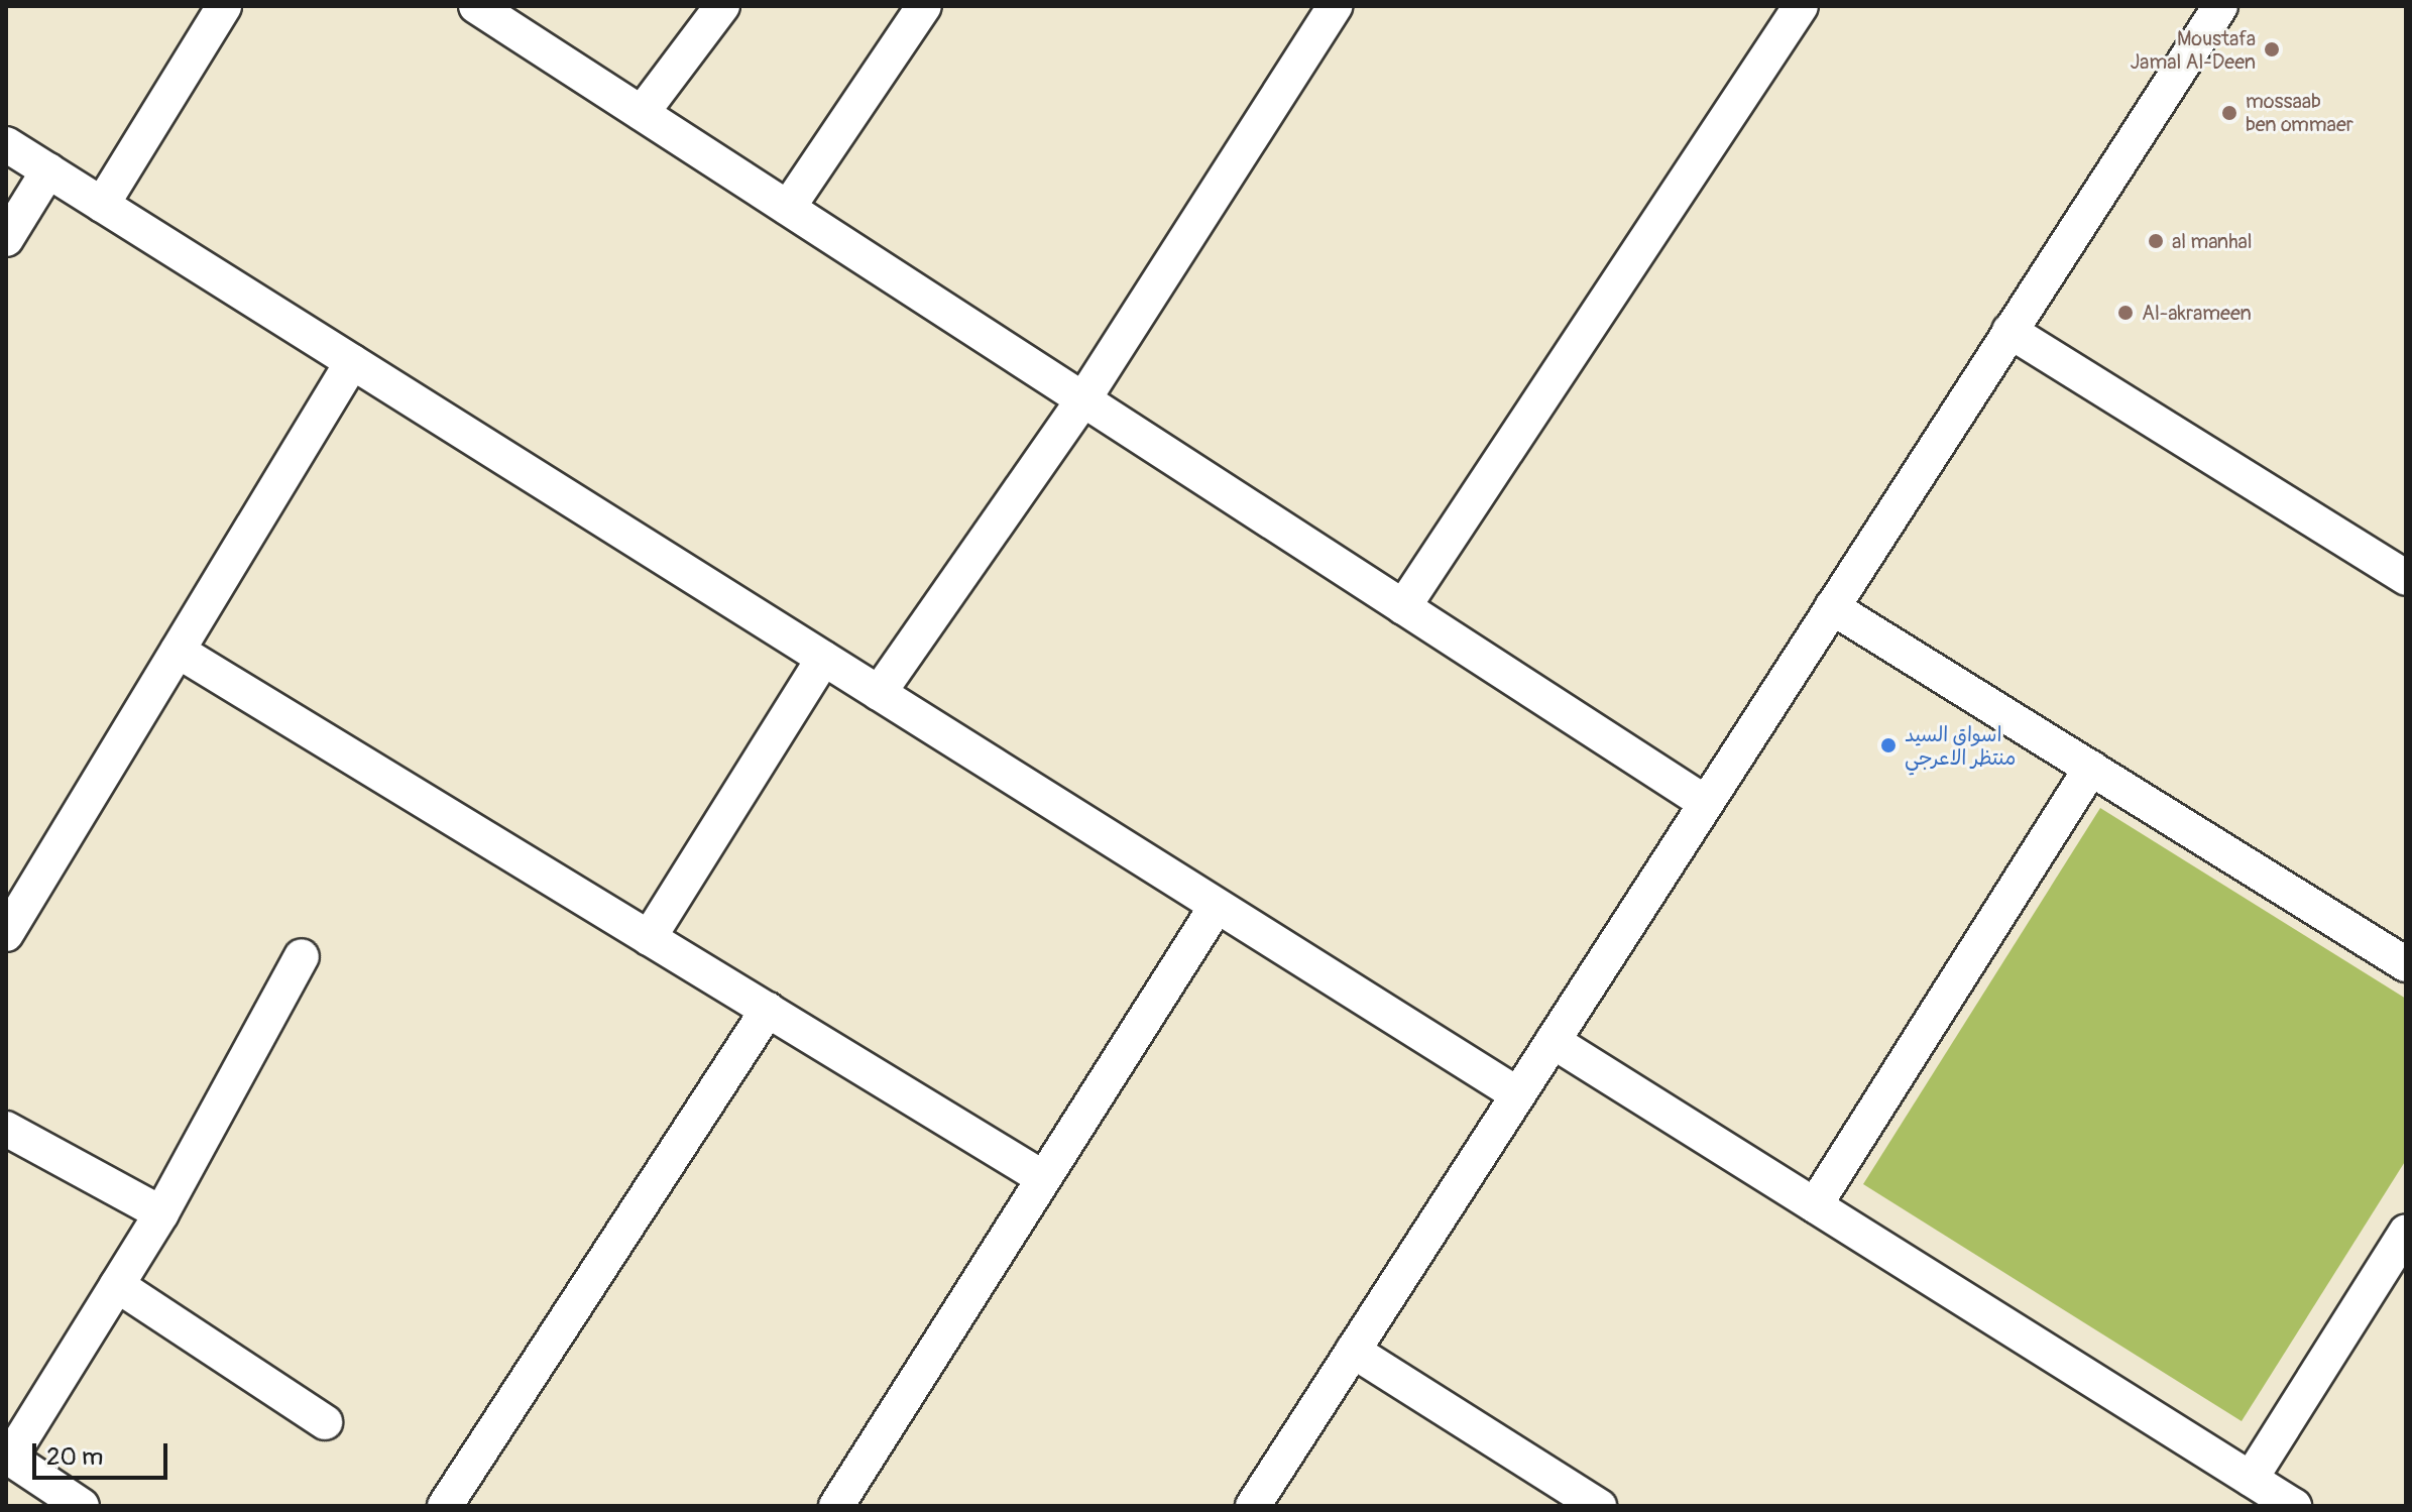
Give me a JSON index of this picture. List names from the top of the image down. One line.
{"places":["Moustafa Jamal Al-Deen","mossaab ben ommaer","al manhal","Al-akrameen","اسواق السيد منتظر الاعرجي"],"scale_bar":"20 m"}
